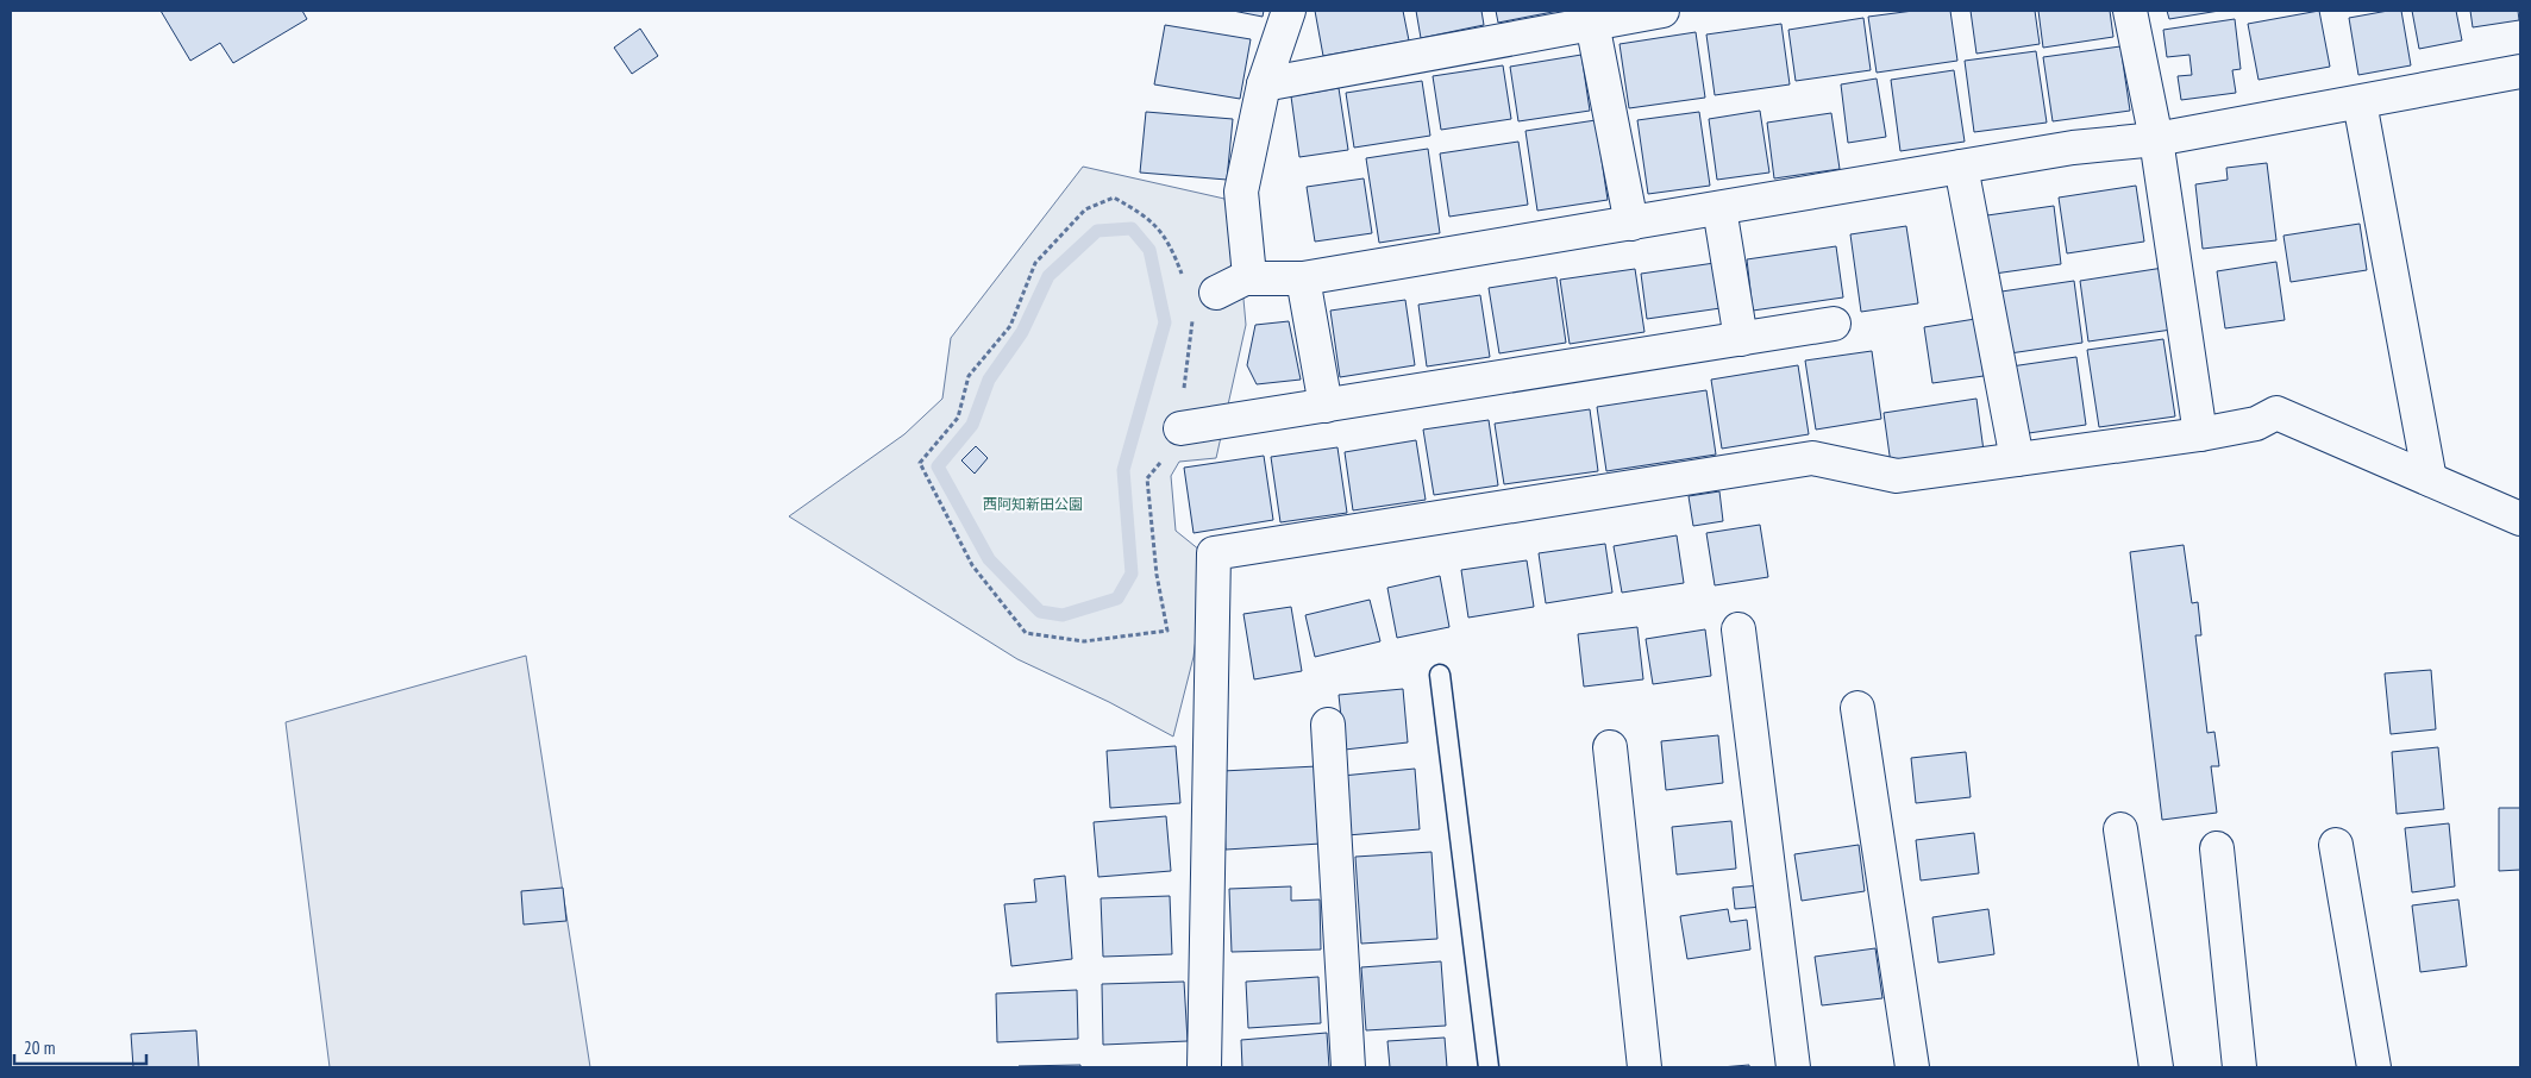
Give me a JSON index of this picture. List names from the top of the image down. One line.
{"parks":["西阿知新田公園"],"scale_bar":"20 m"}
